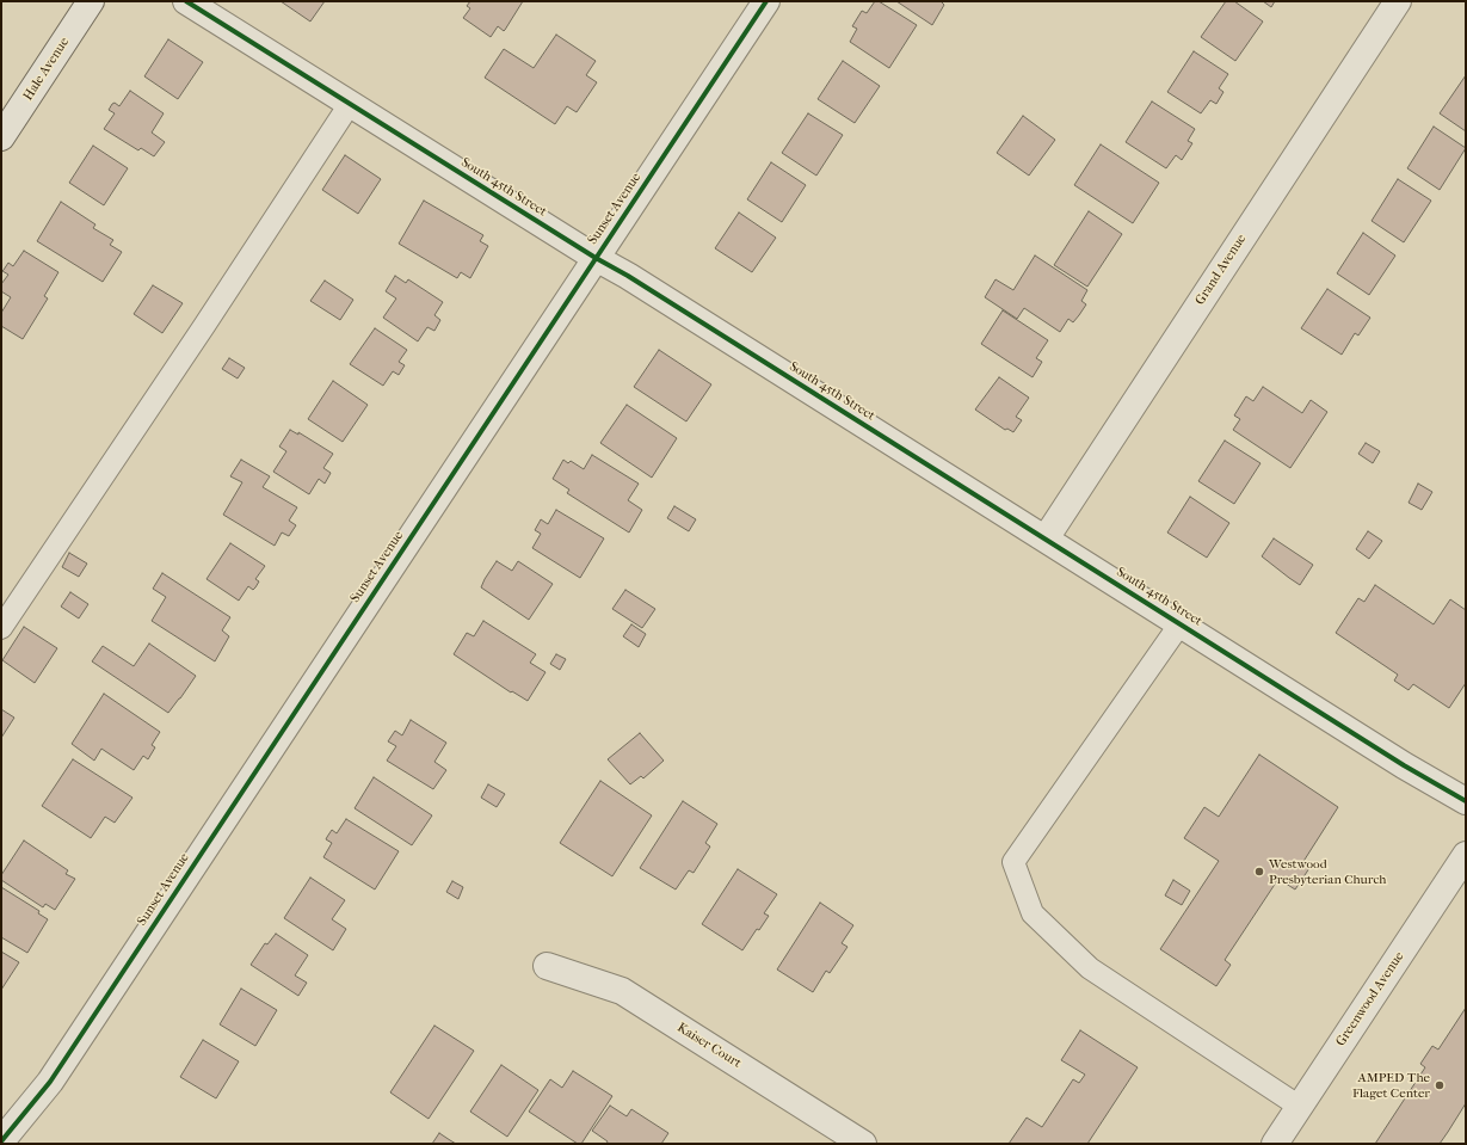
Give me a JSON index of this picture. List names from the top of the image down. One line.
{"streets":{"street":["Hale Avenue","South 45th Street","Sunset Avenue","Grand Avenue","Greenwood Avenue","Kaiser Court"]},"crossings":[["South 45th Street","Sunset Avenue"],["South 45th Street","Grand Avenue"]],"places":["Westwood Presbyterian Church","AMPED The Flaget Center"]}
